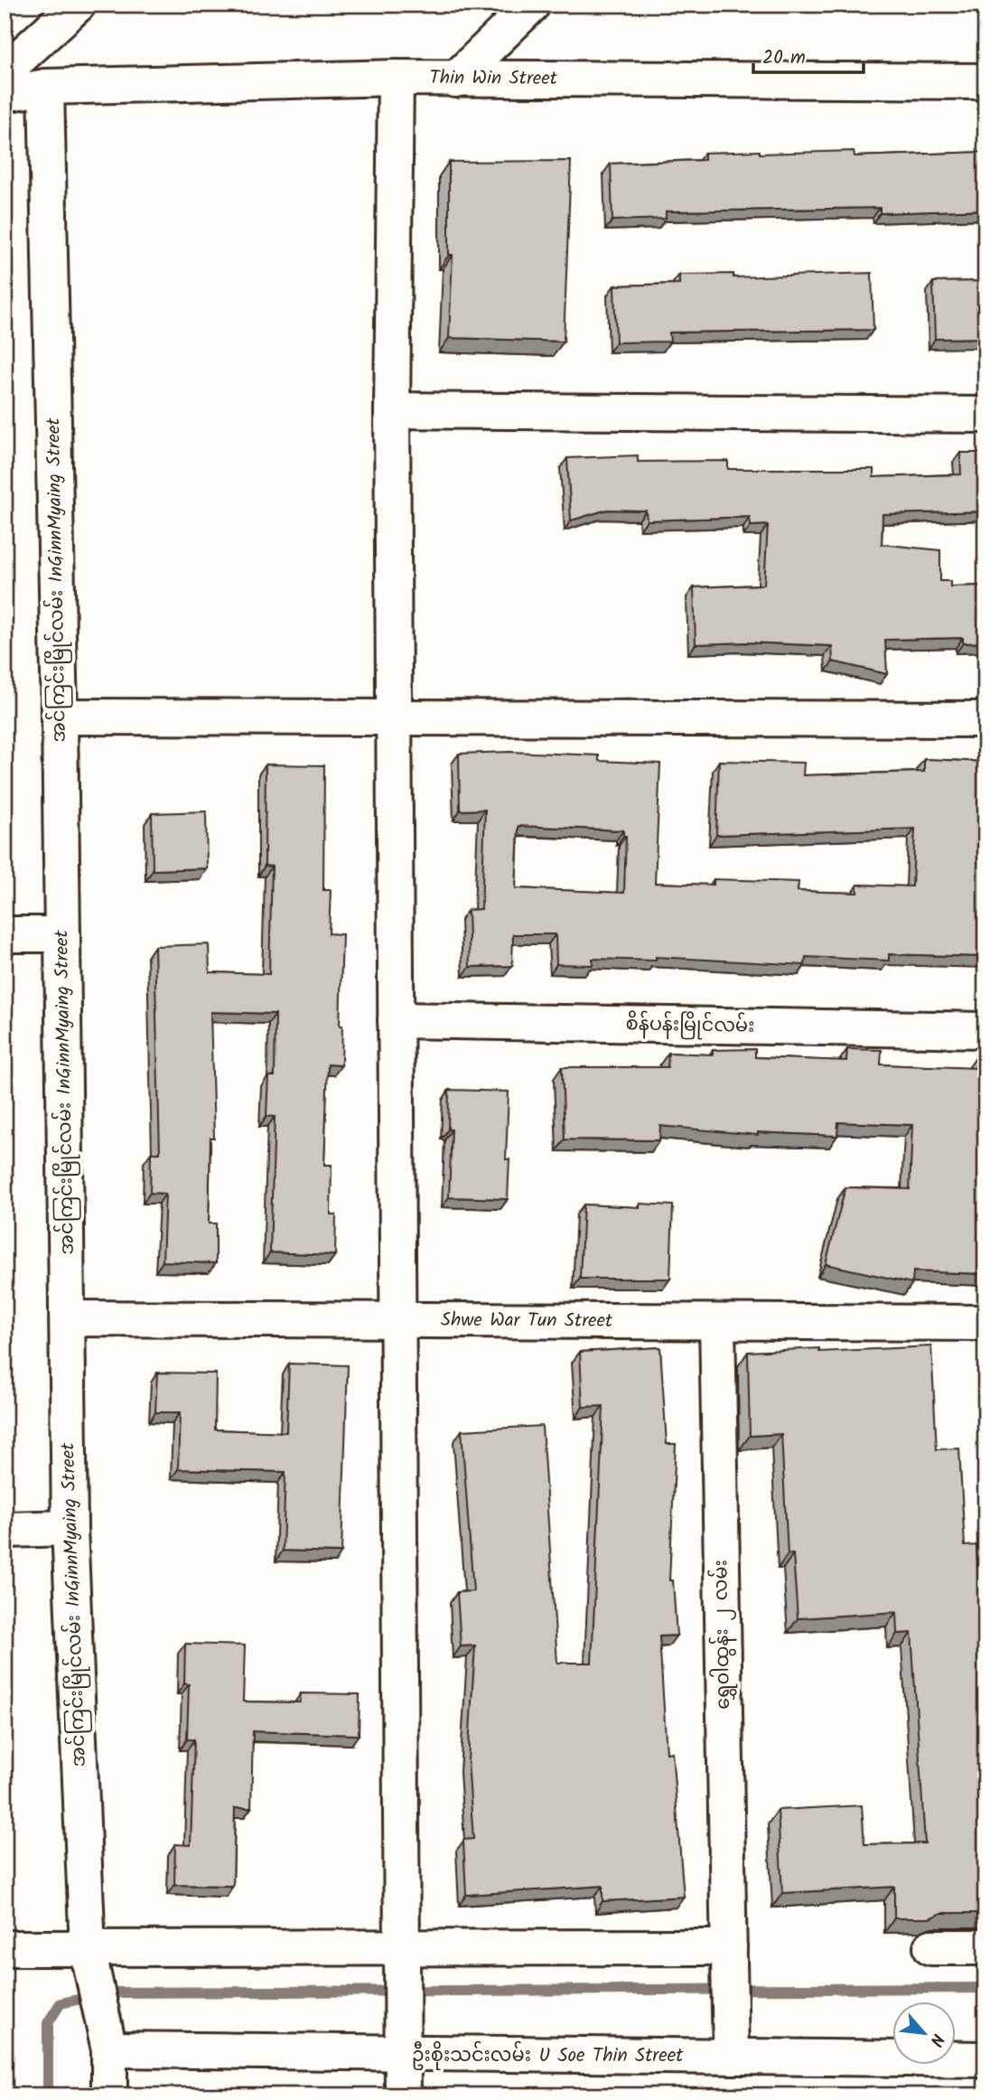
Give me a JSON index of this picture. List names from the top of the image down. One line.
{"streets":{"street":["Thin Win Street","အင်ကြင်းမြိုင်လမ်း InGinnMyaing Street","စိန်ပန်းမြိုင်လမ်း","Shwe War Tun Street","ရွှေ၀ါထွန်း ၂ လမ်း","ဦးစိုးသင်းလမ်း U Soe Thin Street"]},"crossings":[["Thin Win Street","အင်ကြင်းမြိုင်လမ်း InGinnMyaing Street"],["အင်ကြင်းမြိုင်လမ်း InGinnMyaing Street","Shwe War Tun Street"],["အင်ကြင်းမြိုင်လမ်း InGinnMyaing Street","ဦးစိုးသင်းလမ်း U Soe Thin Street"],["Shwe War Tun Street","ရွှေ၀ါထွန်း ၂ လမ်း"],["ရွှေ၀ါထွန်း ၂ လမ်း","ဦးစိုးသင်းလမ်း U Soe Thin Street"]],"scale_bar":"20 m","north":"bottom right"}
